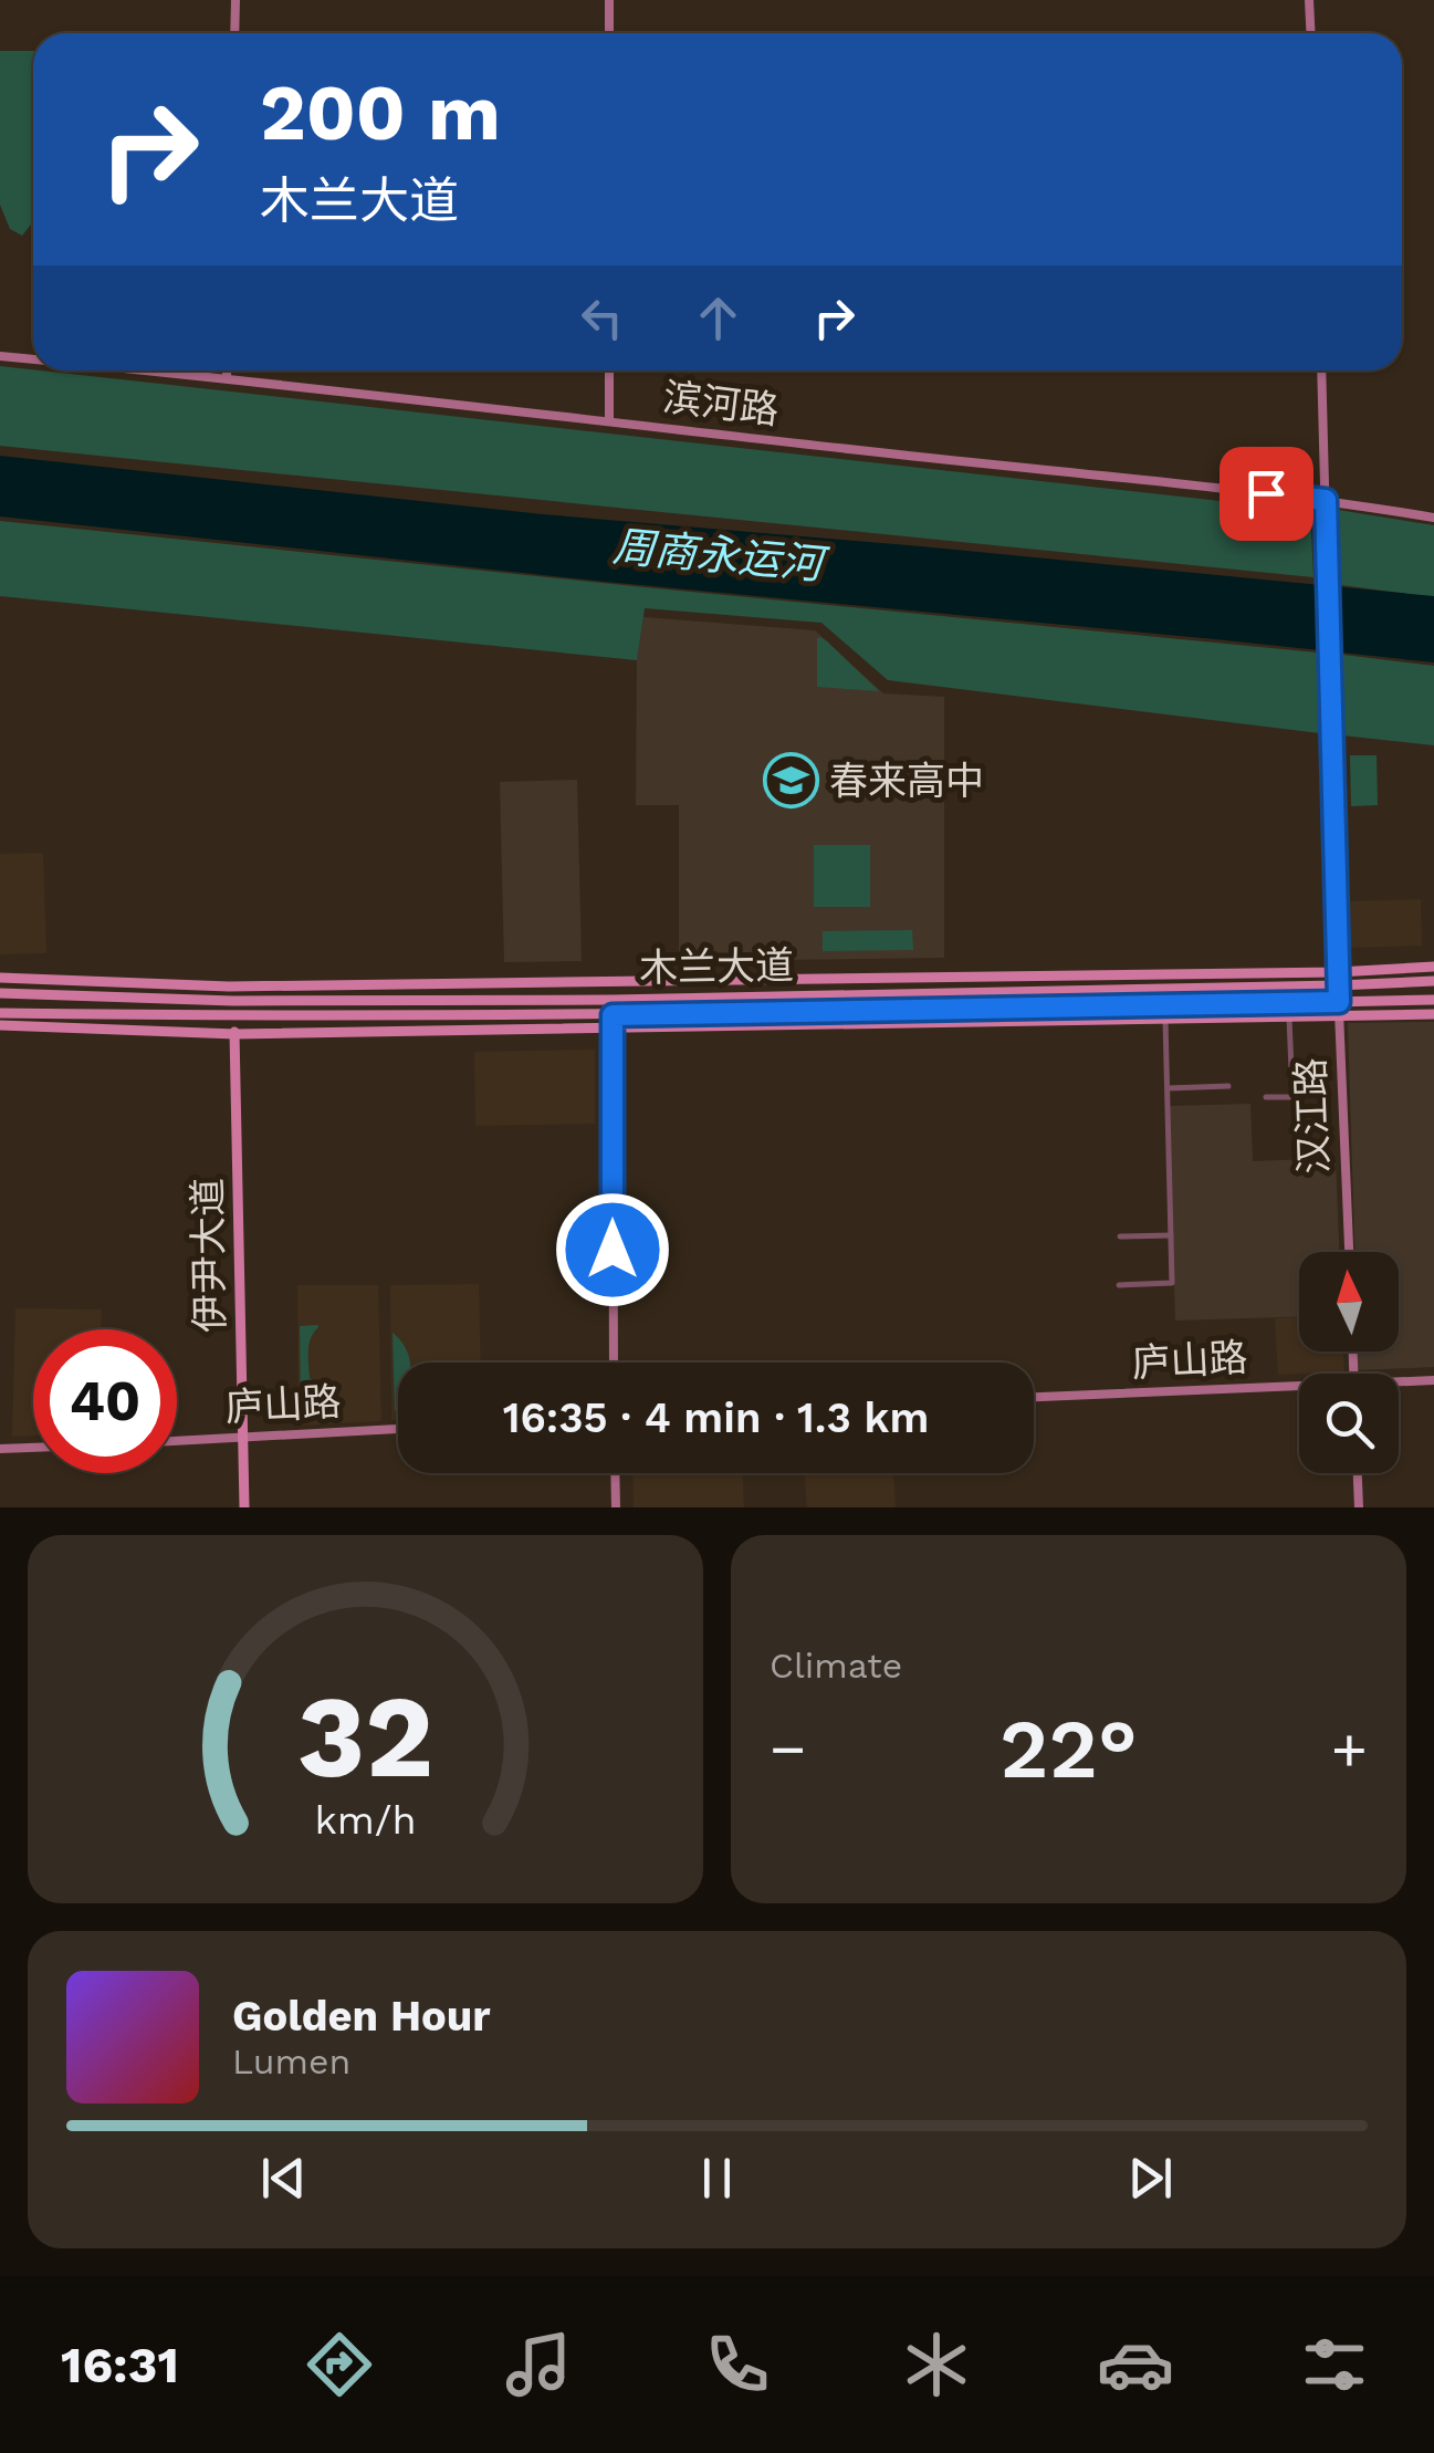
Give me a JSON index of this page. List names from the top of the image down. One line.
{"streets":{"main road":["木兰大道","伊尹大道"],"street":["滨河路","汉江路","庐山路"]},"crossings":[["滨河路","汉江路"],["木兰大道","汉江路"],["木兰大道","伊尹大道"],["伊尹大道","庐山路"]],"water":["周商永运河"],"places":{"school or university":["春来高中"]},"north":"top","page":{"turn":["200 m","木兰大道"],"limit":"40","trip":"16:35 · 4 min · 1.3 km","tile":"Climate","heat":["−","22°","+"],"song":["Golden Hour","Lumen"],"tabs":"16:31","gauge":["32","km/h"]}}
